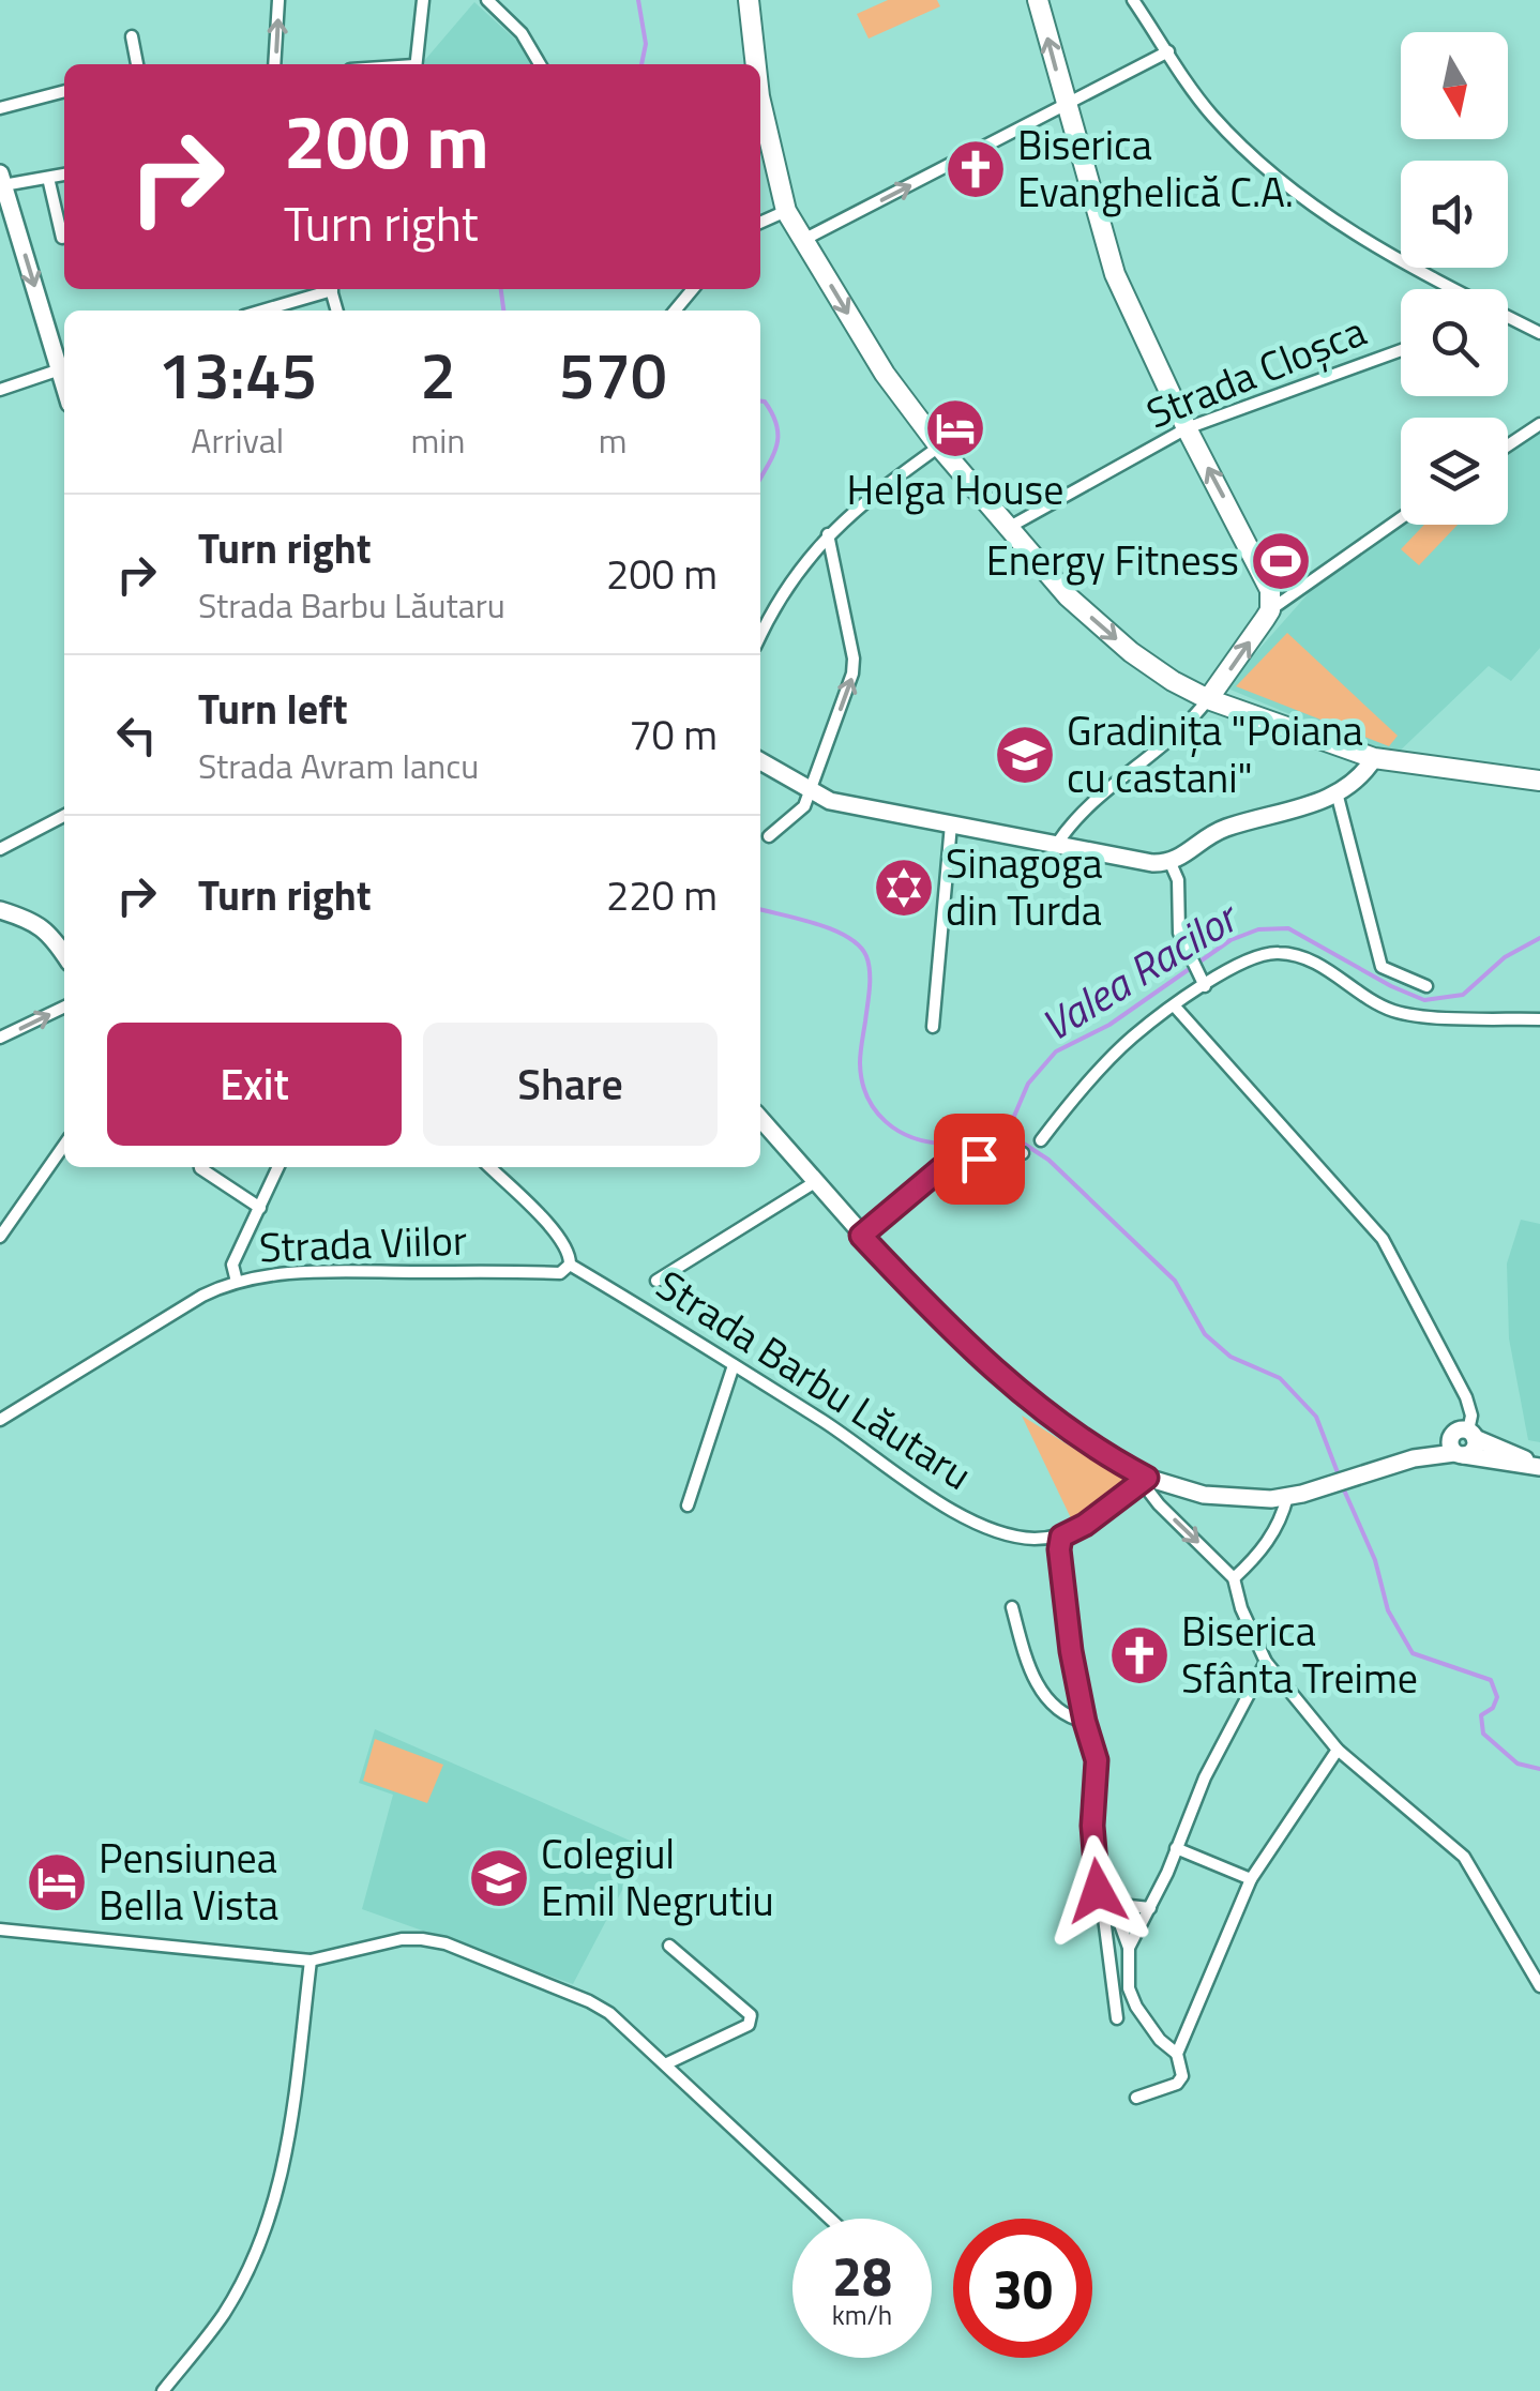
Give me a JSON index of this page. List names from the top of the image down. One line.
{"streets":{"street":["Strada Cloșca","Strada Viilor","Strada Barbu Lăutaru"]},"crossings":[["Strada Viilor","Strada Barbu Lăutaru"]],"water":["Valea Racilor"],"places":{"church":["Biserica Evanghelică C.A.","Biserica Sfânta Treime"],"hotel":["Helga House","Pensiunea Bella Vista"],"sports":["Energy Fitness"],"school or university":["Gradinița \"Poiana cu castani\"","Colegiul Emil Negrutiu"],"synagogue":["Sinagoga din Turda"]},"north":"bottom","page":{"turn":["200 m","Turn right"],"eta":["13:45","Arrival","2","min","570","m"],"list":[{"name":"Turn right","note":"Strada Barbu Lăutaru","value":"200 m"},{"name":"Turn left","note":"Strada Avram Iancu","value":"70 m"},{"name":"Turn right","value":"220 m"}],"buttons":["Exit","Share"],"speed":"28 km/h","limit":"30"}}
